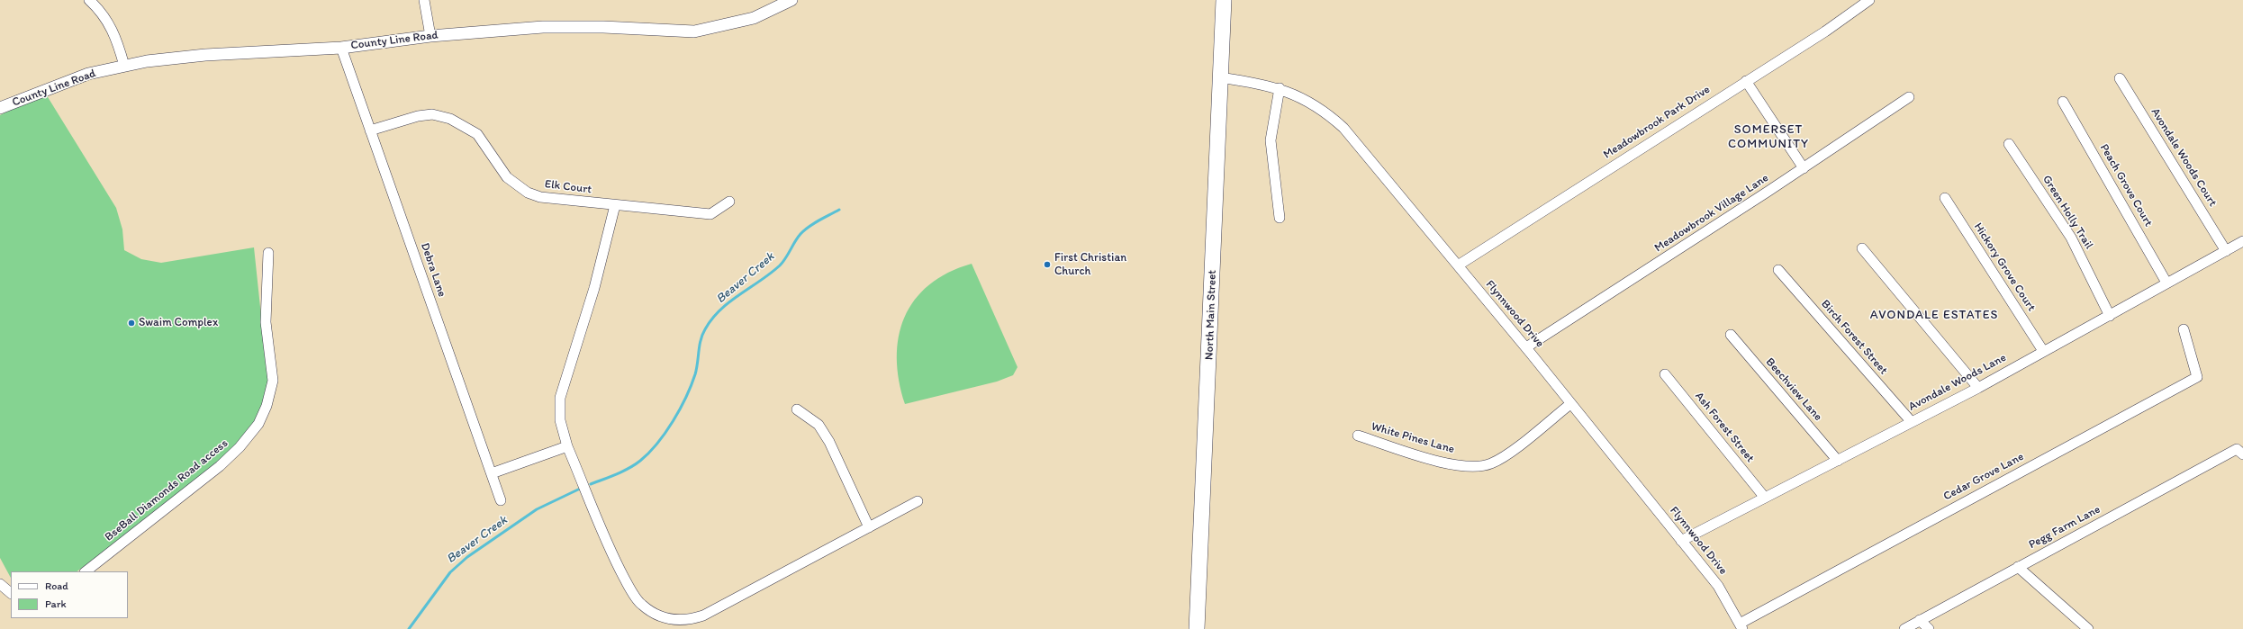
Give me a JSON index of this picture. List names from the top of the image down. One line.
{"streets":{"main road":["North Main Street"],"street":["County Line Road","Meadowbrook Park Drive","Avondale Woods Court","Peach Grove Court","Elk Court","Green Holly Trail","Meadowbrook Village Lane","Hickory Grove Court","Debra Lane","Flynnwood Drive","Birch Forest Street","Avondale Woods Lane","Beechview Lane","Ash Forest Street","White Pines Lane","Cedar Grove Lane","BseBall Diamonds Road access","Pegg Farm Lane"]},"crossings":[["County Line Road","Debra Lane"],["Meadowbrook Park Drive","Flynnwood Drive"],["Avondale Woods Court","Avondale Woods Lane"],["Peach Grove Court","Avondale Woods Lane"],["Elk Court","Debra Lane"],["Green Holly Trail","Avondale Woods Lane"],["Meadowbrook Village Lane","Flynnwood Drive"],["Hickory Grove Court","Avondale Woods Lane"],["Flynnwood Drive","North Main Street"],["Flynnwood Drive","Avondale Woods Lane"],["Flynnwood Drive","White Pines Lane"],["Flynnwood Drive","Cedar Grove Lane"],["Birch Forest Street","Avondale Woods Lane"],["Avondale Woods Lane","Beechview Lane"],["Avondale Woods Lane","Ash Forest Street"]],"districts":["SOMERSET COMMUNITY","AVONDALE ESTATES"],"water":["Beaver Creek"],"places":["First Christian Church","Swaim Complex"],"legend":["Road","Park"]}
